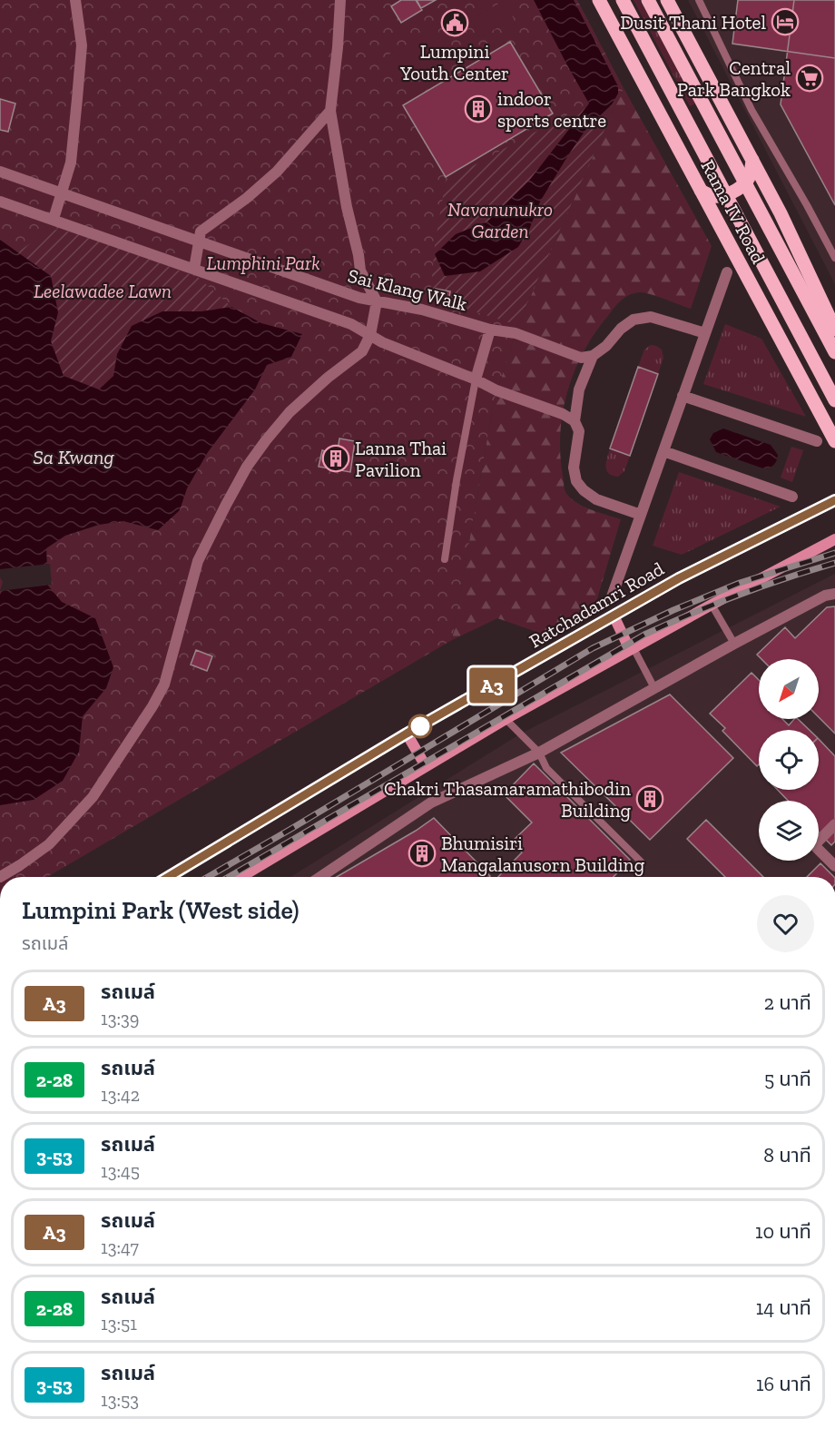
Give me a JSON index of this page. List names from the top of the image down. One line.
{"streets":{"main road":["Rama IV Road","Ratchadamri Road"],"street":["Sai Klang Walk"]},"water":["Sa Kwang"],"parks":["Navanunukro Garden","Lumphini Park","Leelawadee Lawn"],"places":{"hotel":["Dusit Thani Hotel"],"public building":["Lumpini Youth Center"],"supermarket":["Central Park Bangkok"],"building":["indoor sports centre","Lanna Thai Pavilion","Chakri Thasamaramathibodin Building","Bhumisiri Mangalanusorn Building"]},"lines":["bus line A3"],"north":"bottom left","page":{"on_map":"A3","heading":["Lumpini Park (West side)","รถเมล์"],"list":[{"mark":"A3","name":"รถเมล์","note":"13:39","value":"2 นาที"},{"mark":"2-28","name":"รถเมล์","note":"13:42","value":"5 นาที"},{"mark":"3-53","name":"รถเมล์","note":"13:45","value":"8 นาที"},{"mark":"A3","name":"รถเมล์","note":"13:47","value":"10 นาที"},{"mark":"2-28","name":"รถเมล์","note":"13:51","value":"14 นาที"},{"mark":"3-53","name":"รถเมล์","note":"13:53","value":"16 นาที"}]}}
